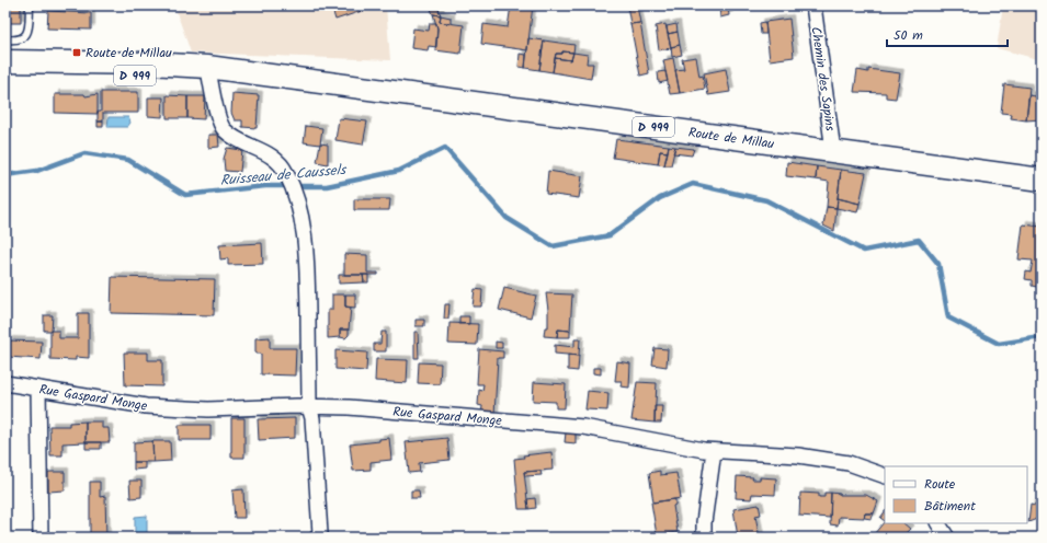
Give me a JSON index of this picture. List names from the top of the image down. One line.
{"streets":{"main road":["D 999","Route de Millau"],"street":["Chemin des Sapins","Rue Gaspard Monge"]},"crossings":[["Chemin des Sapins","Route de Millau"]],"water":["Ruisseau de Caussels"],"places":{"transit":["Route de Millau"]},"legend":["Route","Bâtiment"],"scale_bar":"50 m"}
